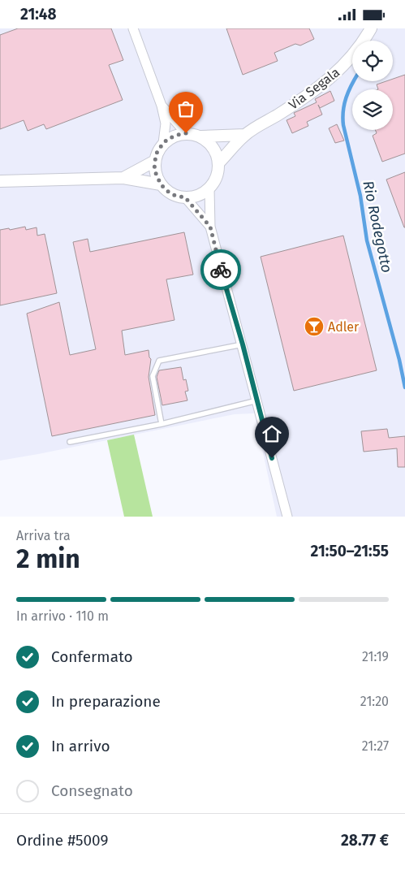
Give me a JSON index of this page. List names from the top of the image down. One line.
{"streets":{"street":["Via Segala"]},"water":["Rio Rodegotto"],"places":{"bar":["Adler"]},"page":{"status":"21:48","heading":["2 min","Arriva tra","21:50–21:55"],"panel":["Ordine #5009","28.77 €"],"bar":"In arrivo · 110 m","list":[["Confermato","21:19"],["In preparazione","21:20"],["In arrivo","21:27"],"Consegnato"]}}
